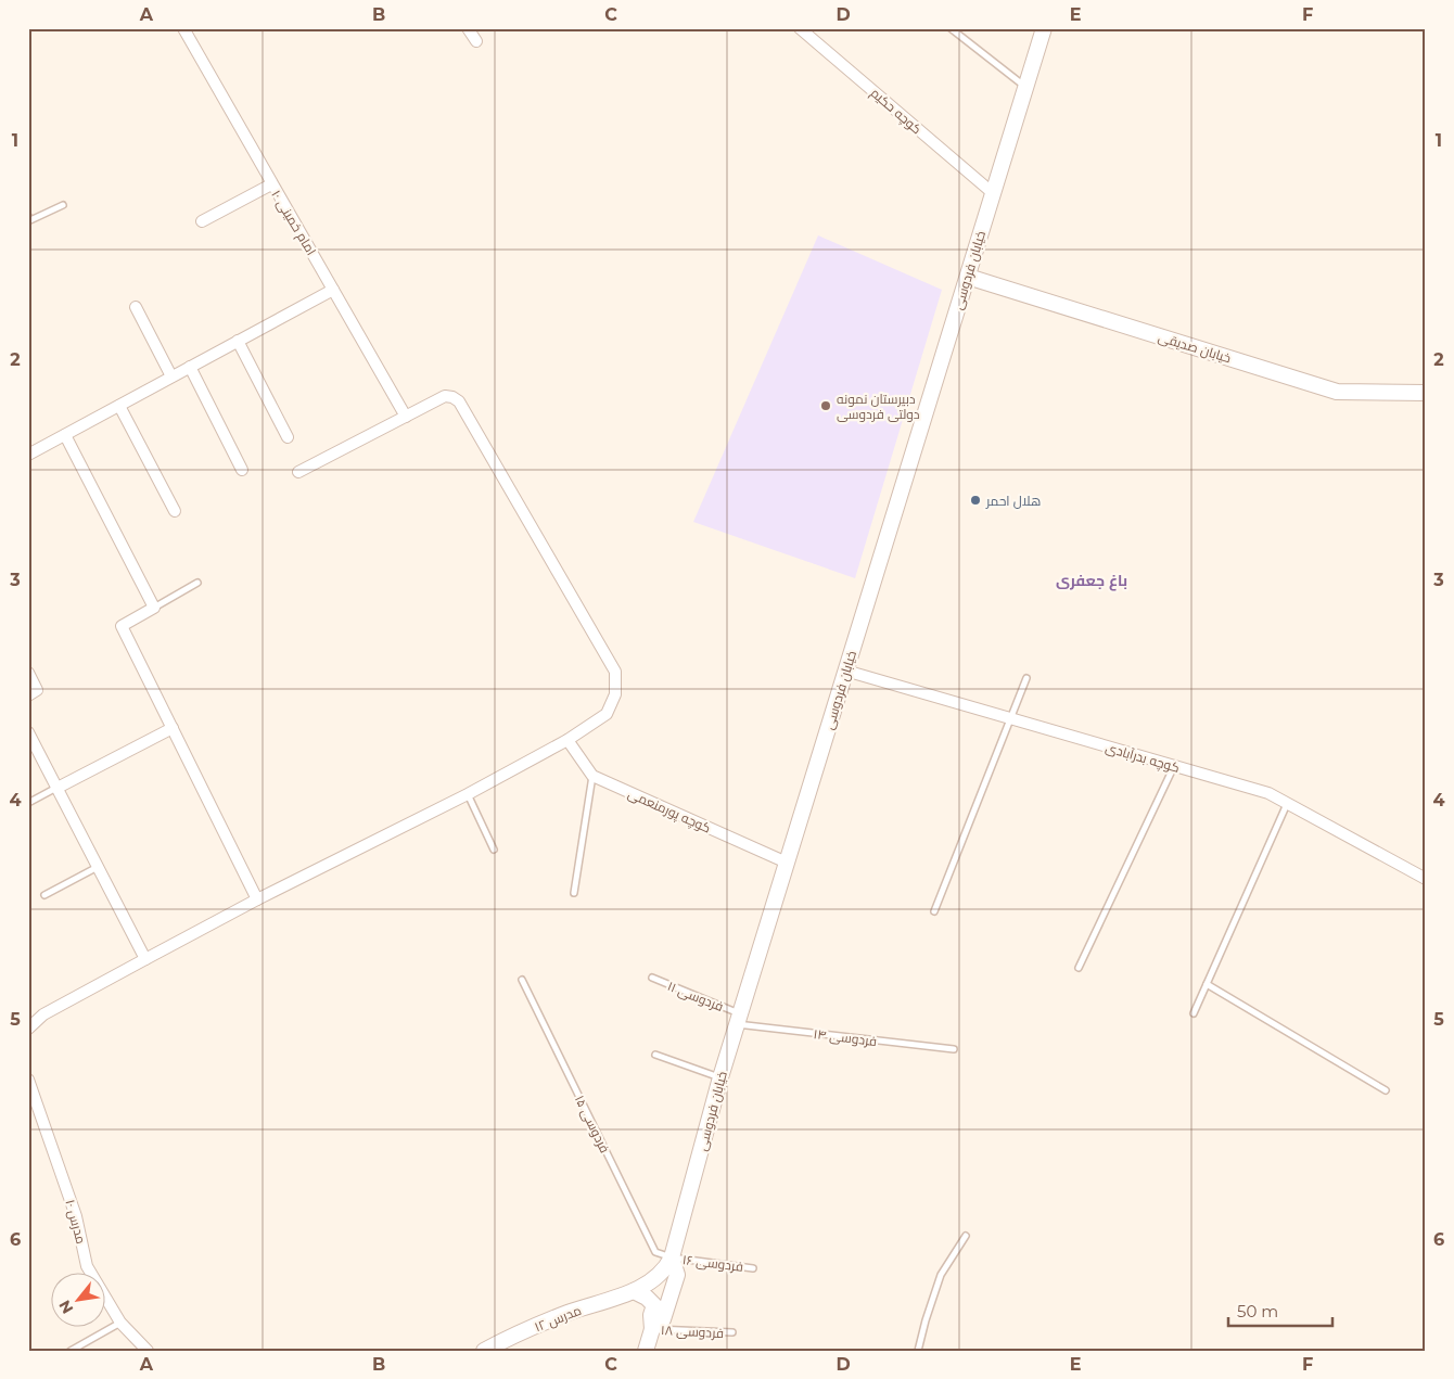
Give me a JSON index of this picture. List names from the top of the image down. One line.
{"streets":{"street":["کوچه حکیم","امام خمینی ۱۰","خیابان فردوسی","خیابان صدیقی","کوچه بدرآبادی","کوچه پورمنعمی","مدرس ۱۰","مدرس ۱۲"],"lane":["فردوسی ۱۱","فردوسی ۱۴","فردوسی ۱۵","فردوسی ۱۶","فردوسی ۱۸"]},"crossings":[["کوچه حکیم","خیابان فردوسی"],["خیابان فردوسی","خیابان صدیقی"],["خیابان فردوسی","کوچه بدرآبادی"],["خیابان فردوسی","کوچه پورمنعمی"],["خیابان فردوسی","فردوسی ۱۱"],["خیابان فردوسی","فردوسی ۱۴"],["خیابان فردوسی","فردوسی ۱۵"],["خیابان فردوسی","فردوسی ۱۶"],["خیابان فردوسی","مدرس ۱۲"],["خیابان فردوسی","فردوسی ۱۸"],["فردوسی ۱۱","فردوسی ۱۴"],["فردوسی ۱۵","فردوسی ۱۶"],["فردوسی ۱۵","مدرس ۱۲"],["فردوسی ۱۶","مدرس ۱۲"]],"districts":["باغ جعفری"],"places":["دبیرستان نمونه دولتی فردوسی","هلال احمر"],"scale_bar":"50 m","north":"bottom left","grid":{"columns":["A","B","C","D","E","F"],"rows":["1","2","3","4","5","6"]}}
